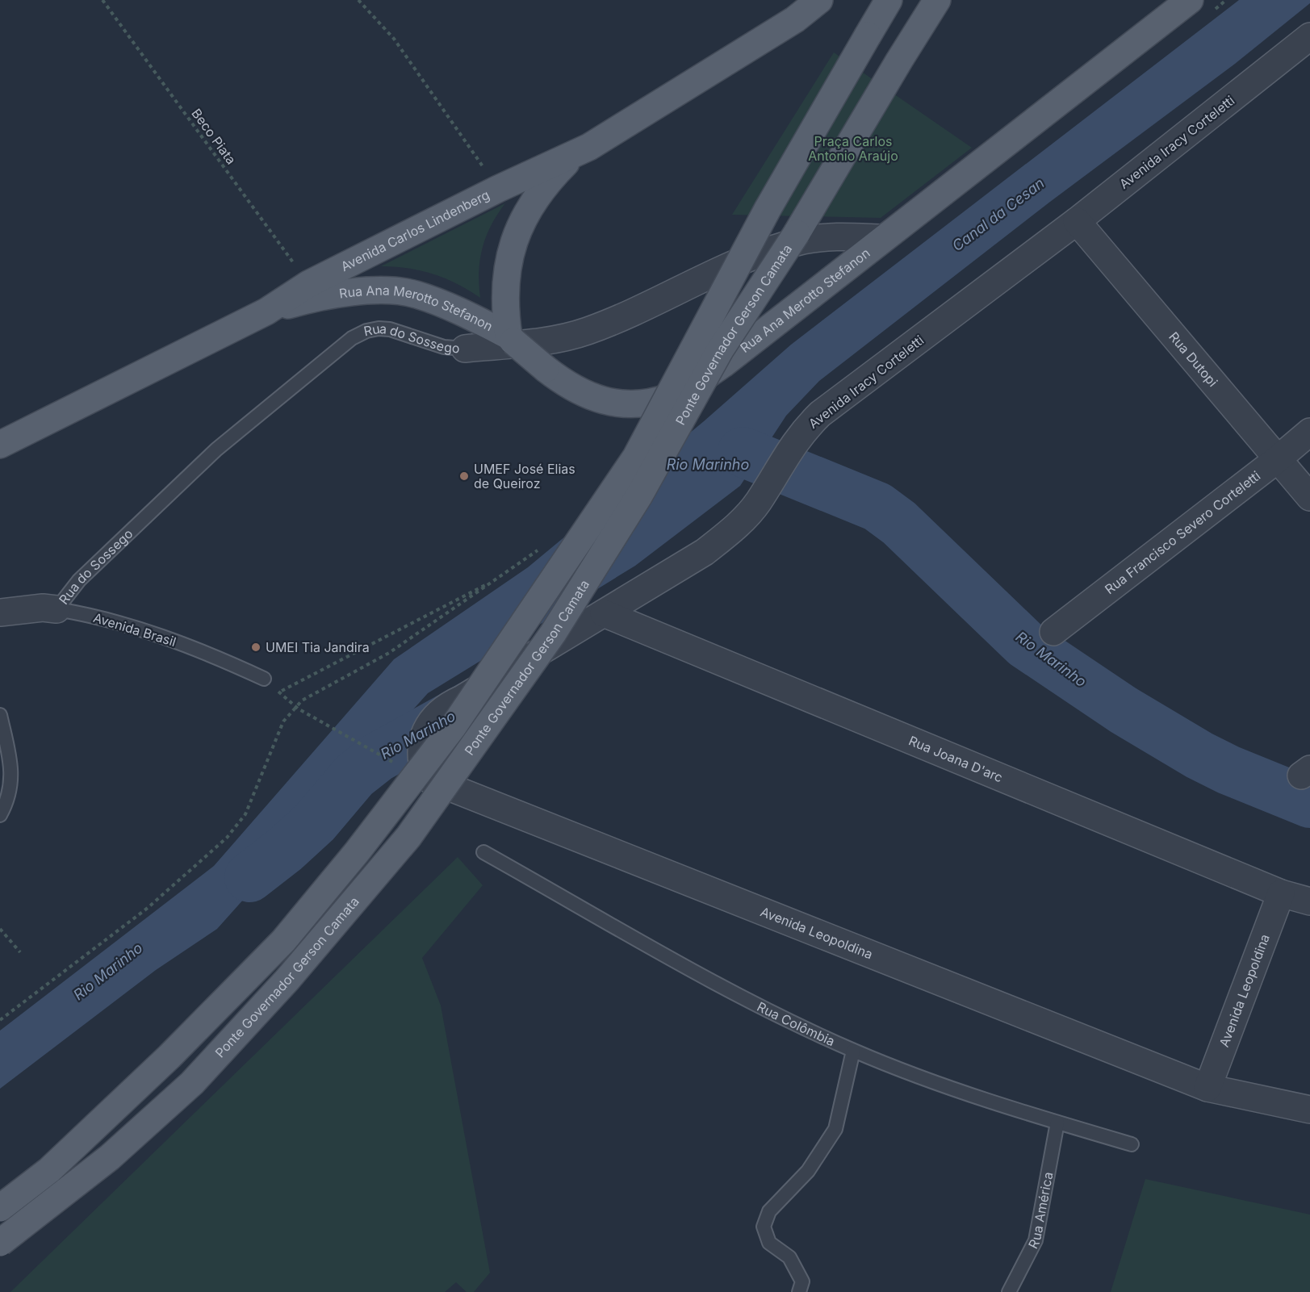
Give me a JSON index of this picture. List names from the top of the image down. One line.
{"streets":{"main road":["Avenida Carlos Lindenberg","Rua Ana Merotto Stefanon","Ponte Governador Gerson Camata"],"street":["Avenida Iracy Corteletti","Rua do Sossego","Rua Dutopi","Rua Francisco Severo Corteletti","Avenida Brasil","Rua Joana D'arc","Avenida Leopoldina"],"lane":["Rua Colômbia","Rua América"],"path":["Beco Piata"]},"crossings":[["Beco Piata","Avenida Carlos Lindenberg"],["Avenida Iracy Corteletti","Rua Dutopi"],["Avenida Iracy Corteletti","Rua Joana D'arc"],["Avenida Iracy Corteletti","Avenida Leopoldina"],["Avenida Carlos Lindenberg","Rua Ana Merotto Stefanon"],["Rua Ana Merotto Stefanon","Rua do Sossego"],["Rua do Sossego","Avenida Brasil"],["Rua Dutopi","Rua Francisco Severo Corteletti"],["Rua Joana D'arc","Avenida Leopoldina"],["Rua Colômbia","Rua América"]],"water":["Canal da Cesan","Rio Marinho"],"parks":["Praça Carlos Antonio Araújo"],"places":["UMEF José Elias de Queiroz","UMEI Tia Jandira"]}
